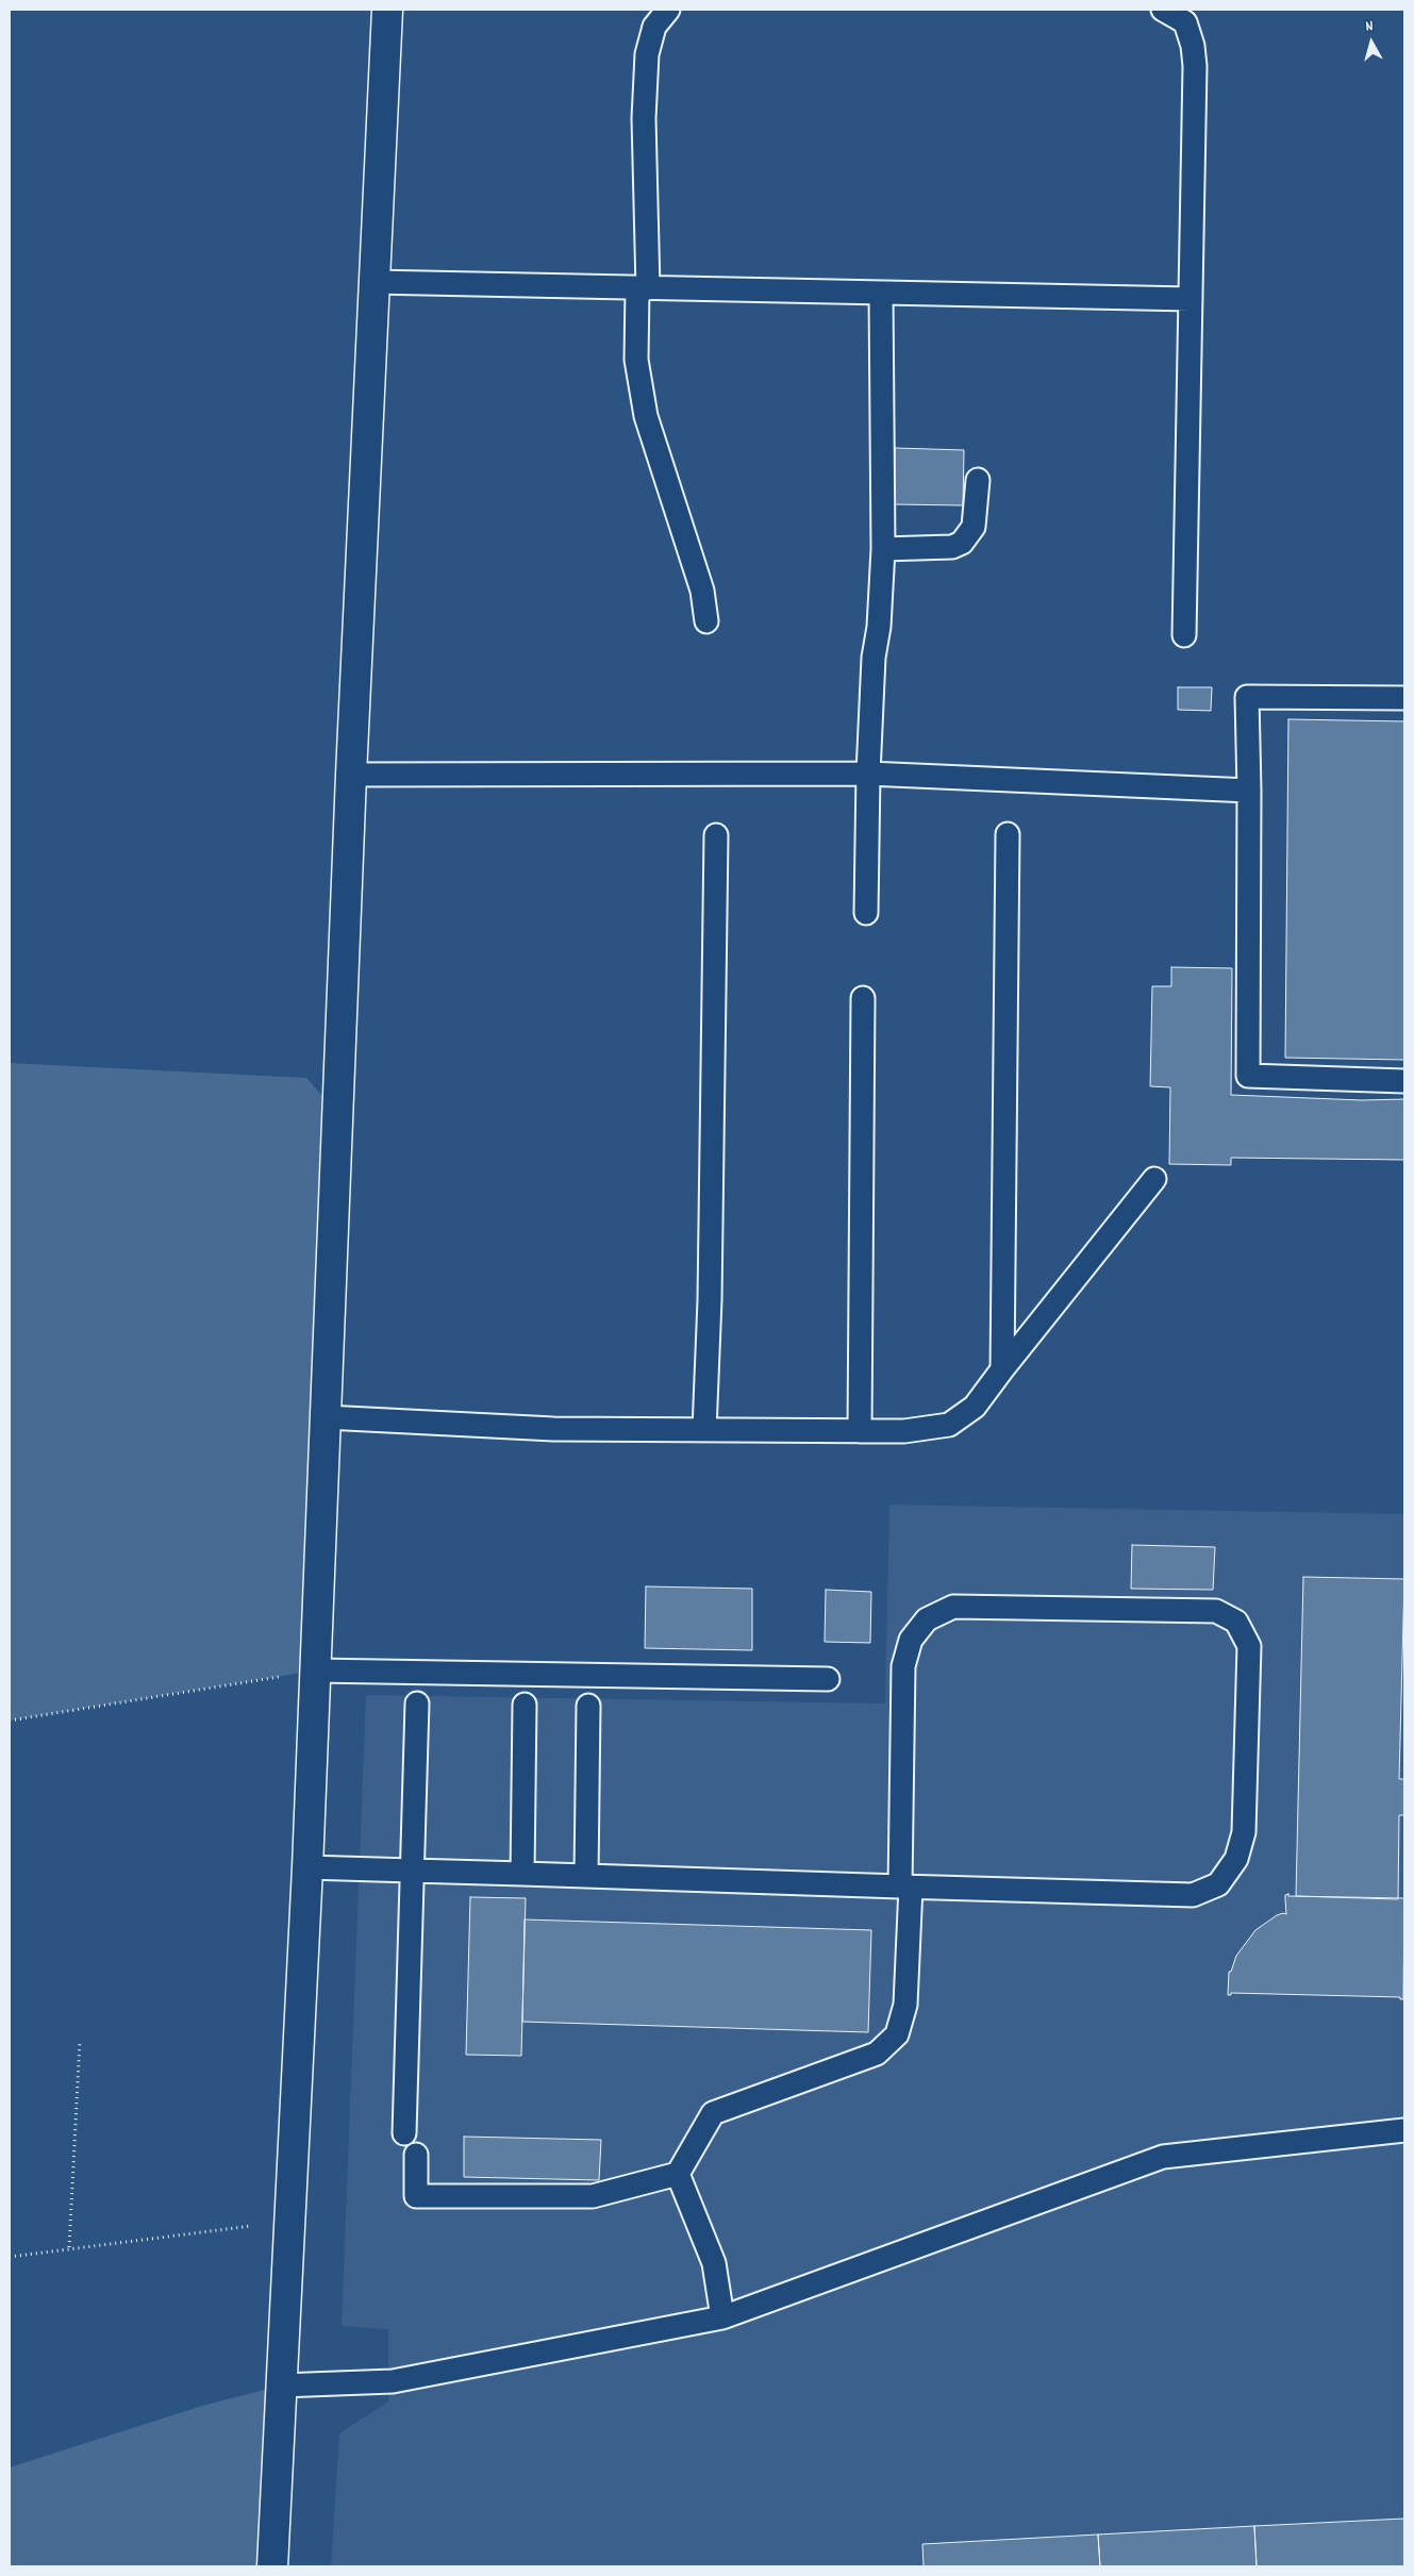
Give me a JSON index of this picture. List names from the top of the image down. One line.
{"north":"top"}
